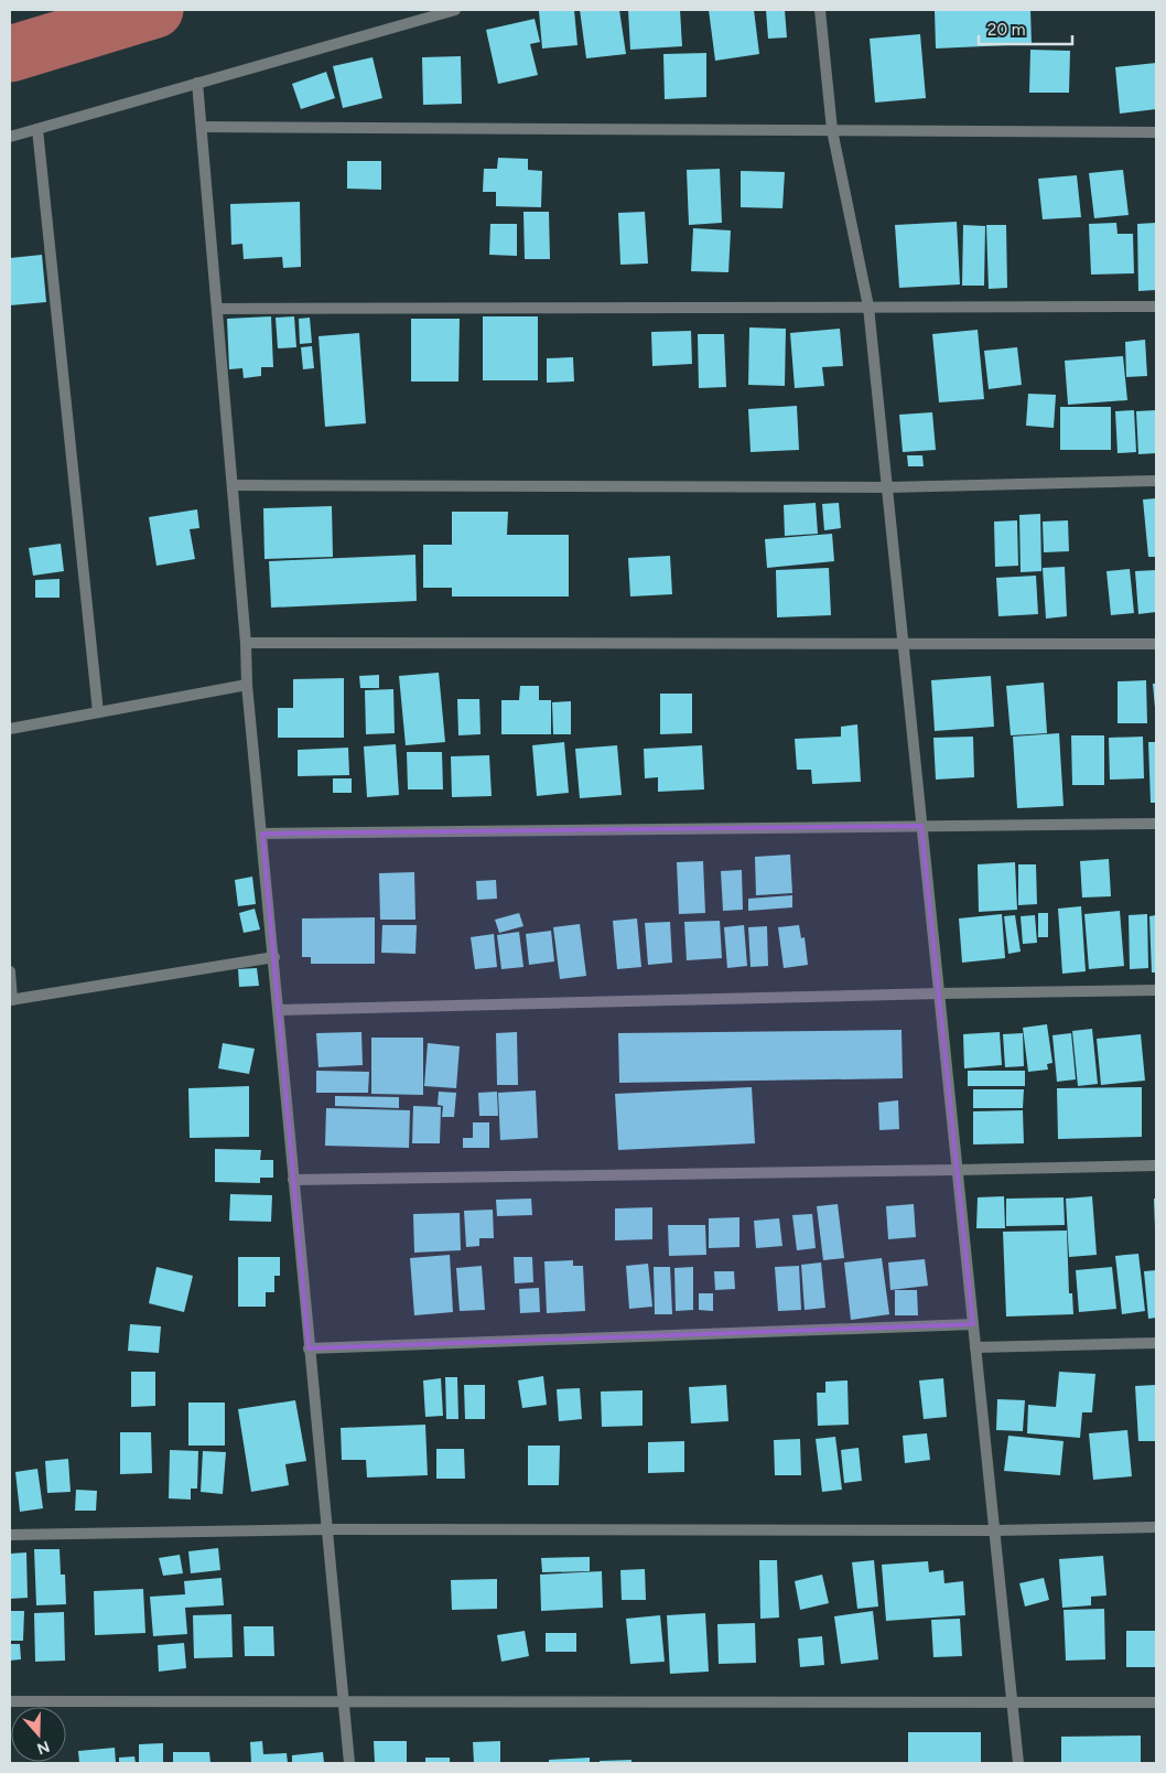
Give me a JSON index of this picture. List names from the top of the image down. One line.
{"scale_bar":"20 m","north":"bottom"}
